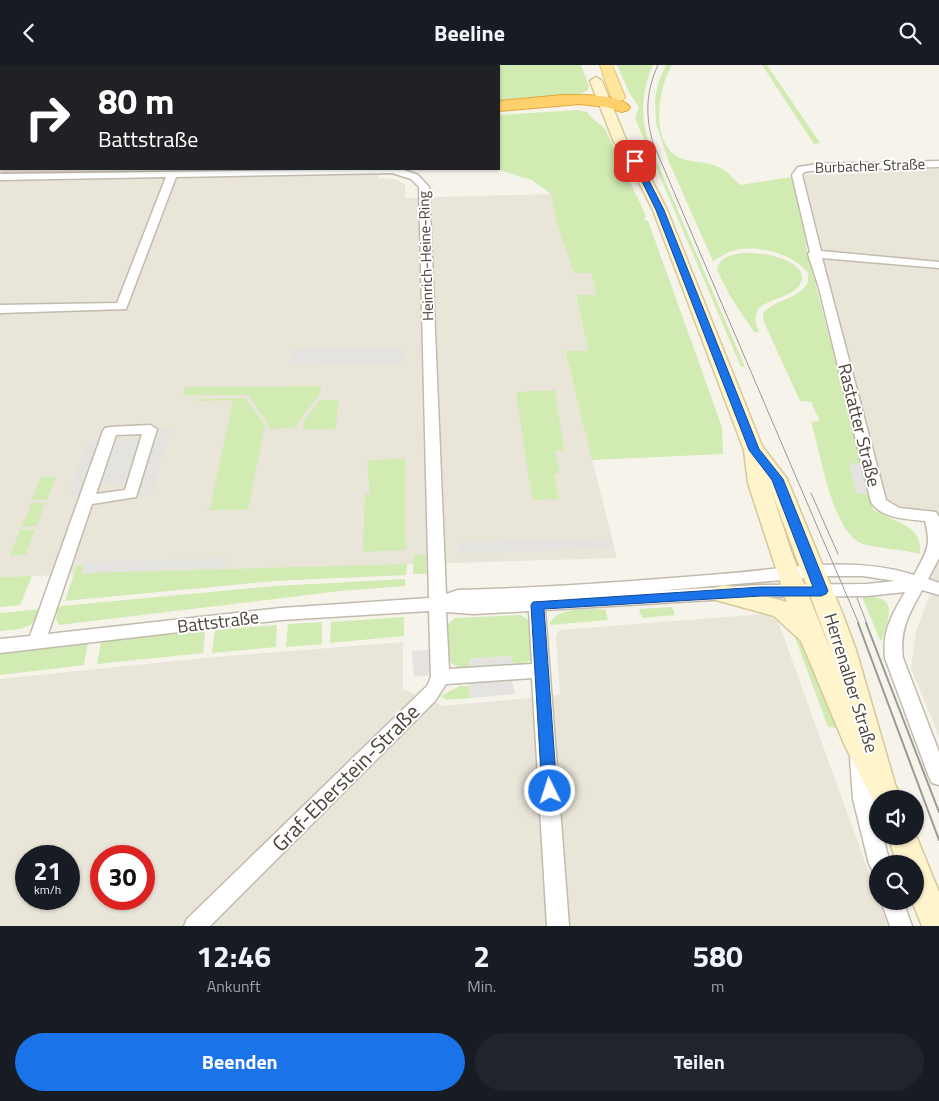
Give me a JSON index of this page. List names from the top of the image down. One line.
{"streets":{"main road":["Herrenalber Straße"],"street":["Burbacher Straße","Heinrich-Heine-Ring","Rastatter Straße","Battstraße","Graf-Eberstein-Straße"]},"crossings":[["Burbacher Straße","Rastatter Straße"],["Heinrich-Heine-Ring","Battstraße"],["Battstraße","Herrenalber Straße"]],"page":{"header":"Beeline","turn":["80 m","Battstraße"],"speed":"21 km/h","limit":"30","eta":["12:46","Ankunft","2","Min.","580","m"],"buttons":["Beenden","Teilen"]}}
